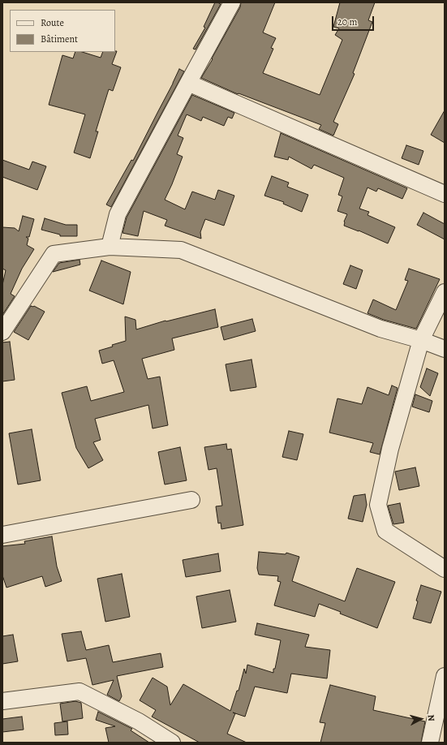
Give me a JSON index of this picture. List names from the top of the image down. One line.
{"legend":["Route","Bâtiment"],"scale_bar":"20 m","north":"right"}
